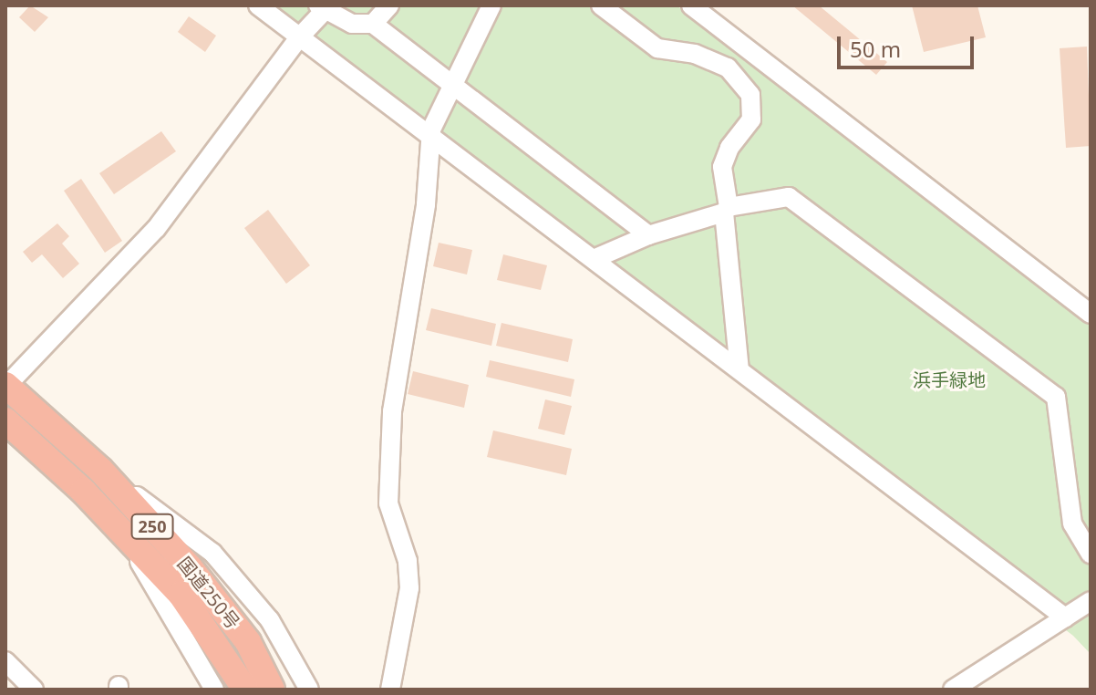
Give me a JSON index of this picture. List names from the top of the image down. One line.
{"streets":{"highway":["250","国道250号"]},"parks":["浜手緑地"],"scale_bar":"50 m"}
